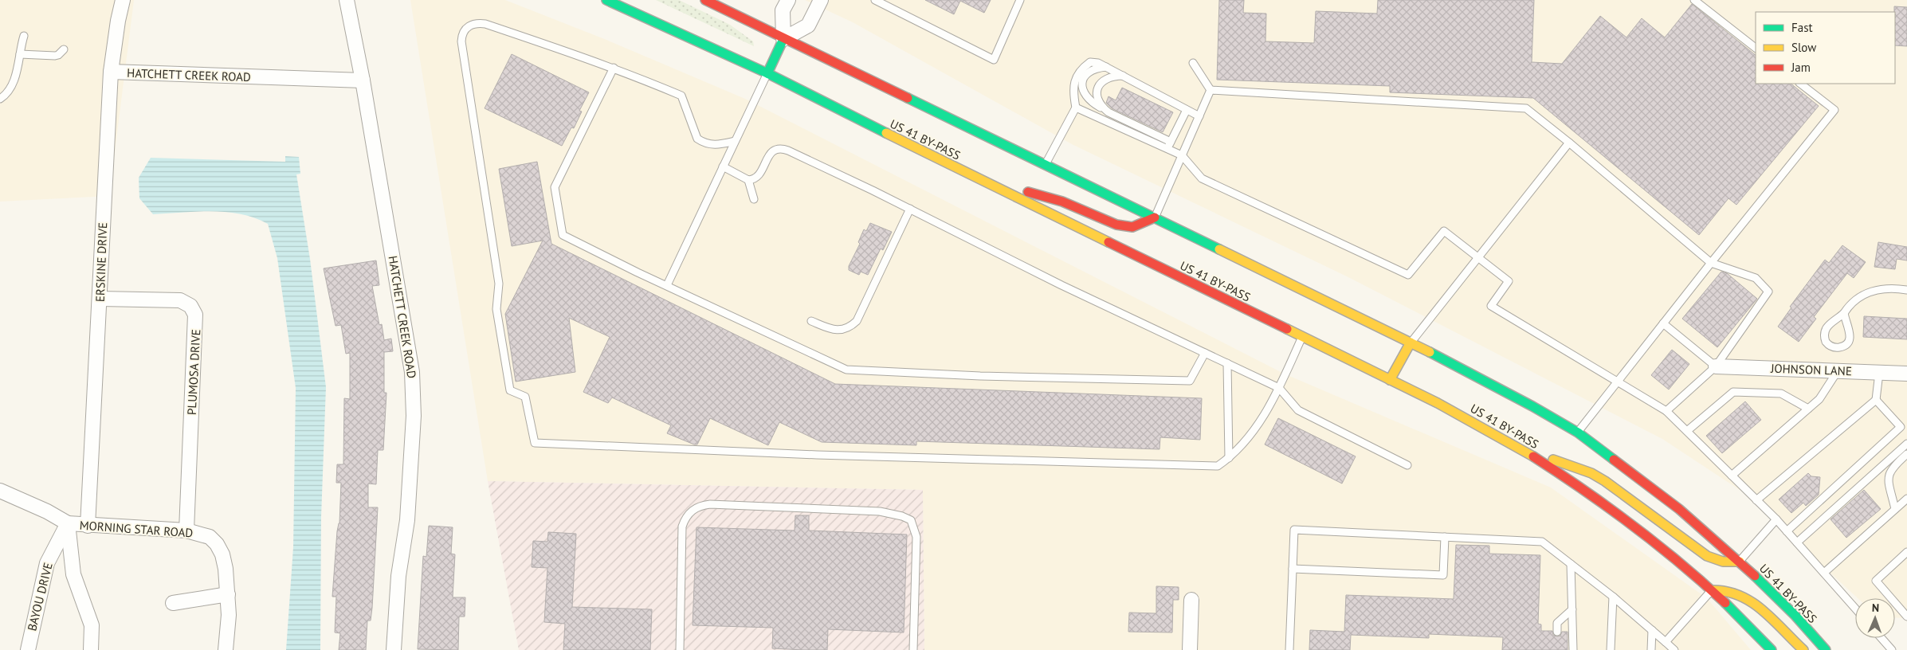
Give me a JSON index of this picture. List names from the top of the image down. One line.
{"streets":{"main road":["US 41 BY-PASS"],"street":["HATCHETT CREEK ROAD","ERSKINE DRIVE","JOHNSON LANE","PLUMOSA DRIVE","MORNING STAR ROAD","BAYOU DRIVE"]},"crossings":[["HATCHETT CREEK ROAD","ERSKINE DRIVE"],["ERSKINE DRIVE","PLUMOSA DRIVE"],["ERSKINE DRIVE","MORNING STAR ROAD"],["PLUMOSA DRIVE","MORNING STAR ROAD"],["MORNING STAR ROAD","BAYOU DRIVE"]],"legend":["Fast","Slow","Jam"],"north":"top"}
